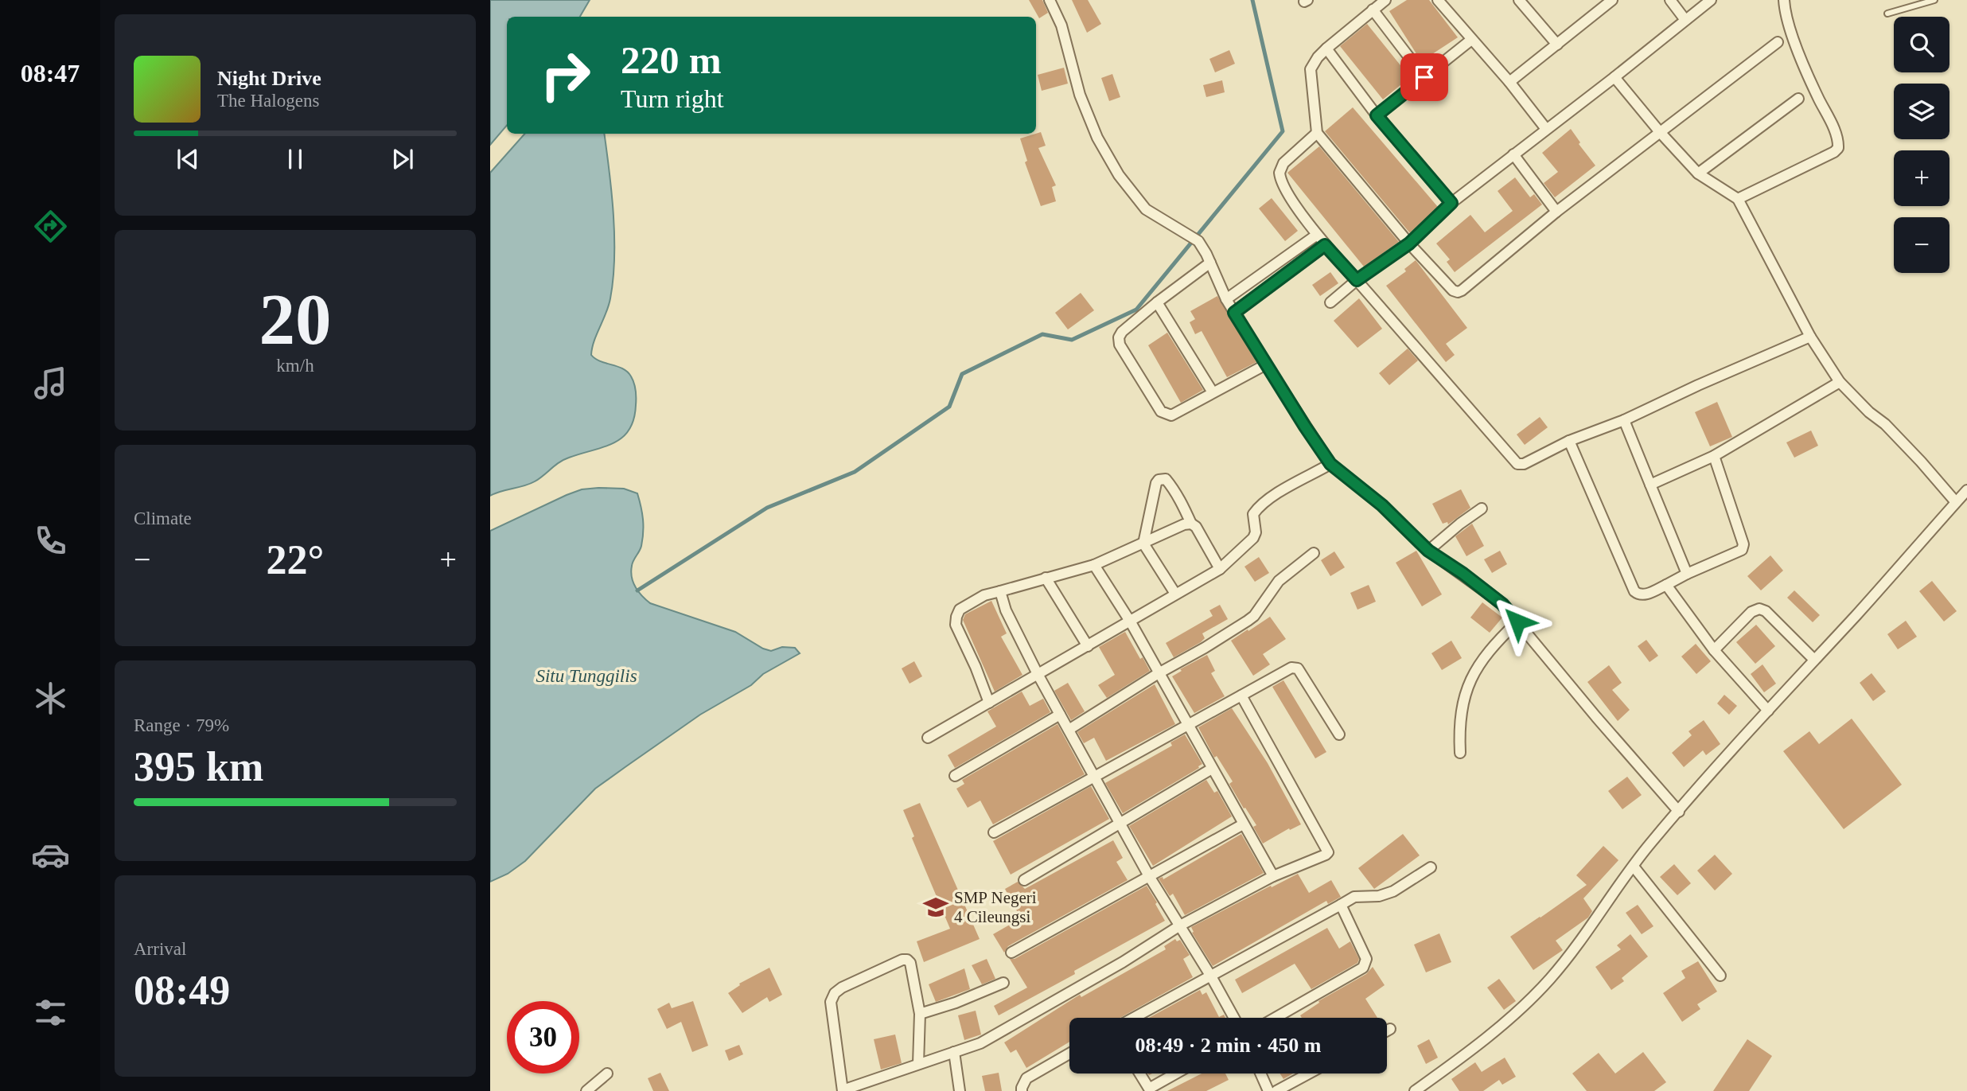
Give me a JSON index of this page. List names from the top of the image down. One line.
{"water":["Situ Tunggilis"],"places":{"school or university":["SMP Negeri 4 Cileungsi"]},"page":{"tabs":"08:47","map_buttons":["+","−"],"turn":["220 m","Turn right"],"song":["Night Drive","The Halogens"],"tile":[["20","km/h"],"Climate",["Range · 79%","395 km"],["Arrival","08:49"]],"heat":["−","22°","+"],"limit":"30","trip":"08:49 · 2 min · 450 m"}}
